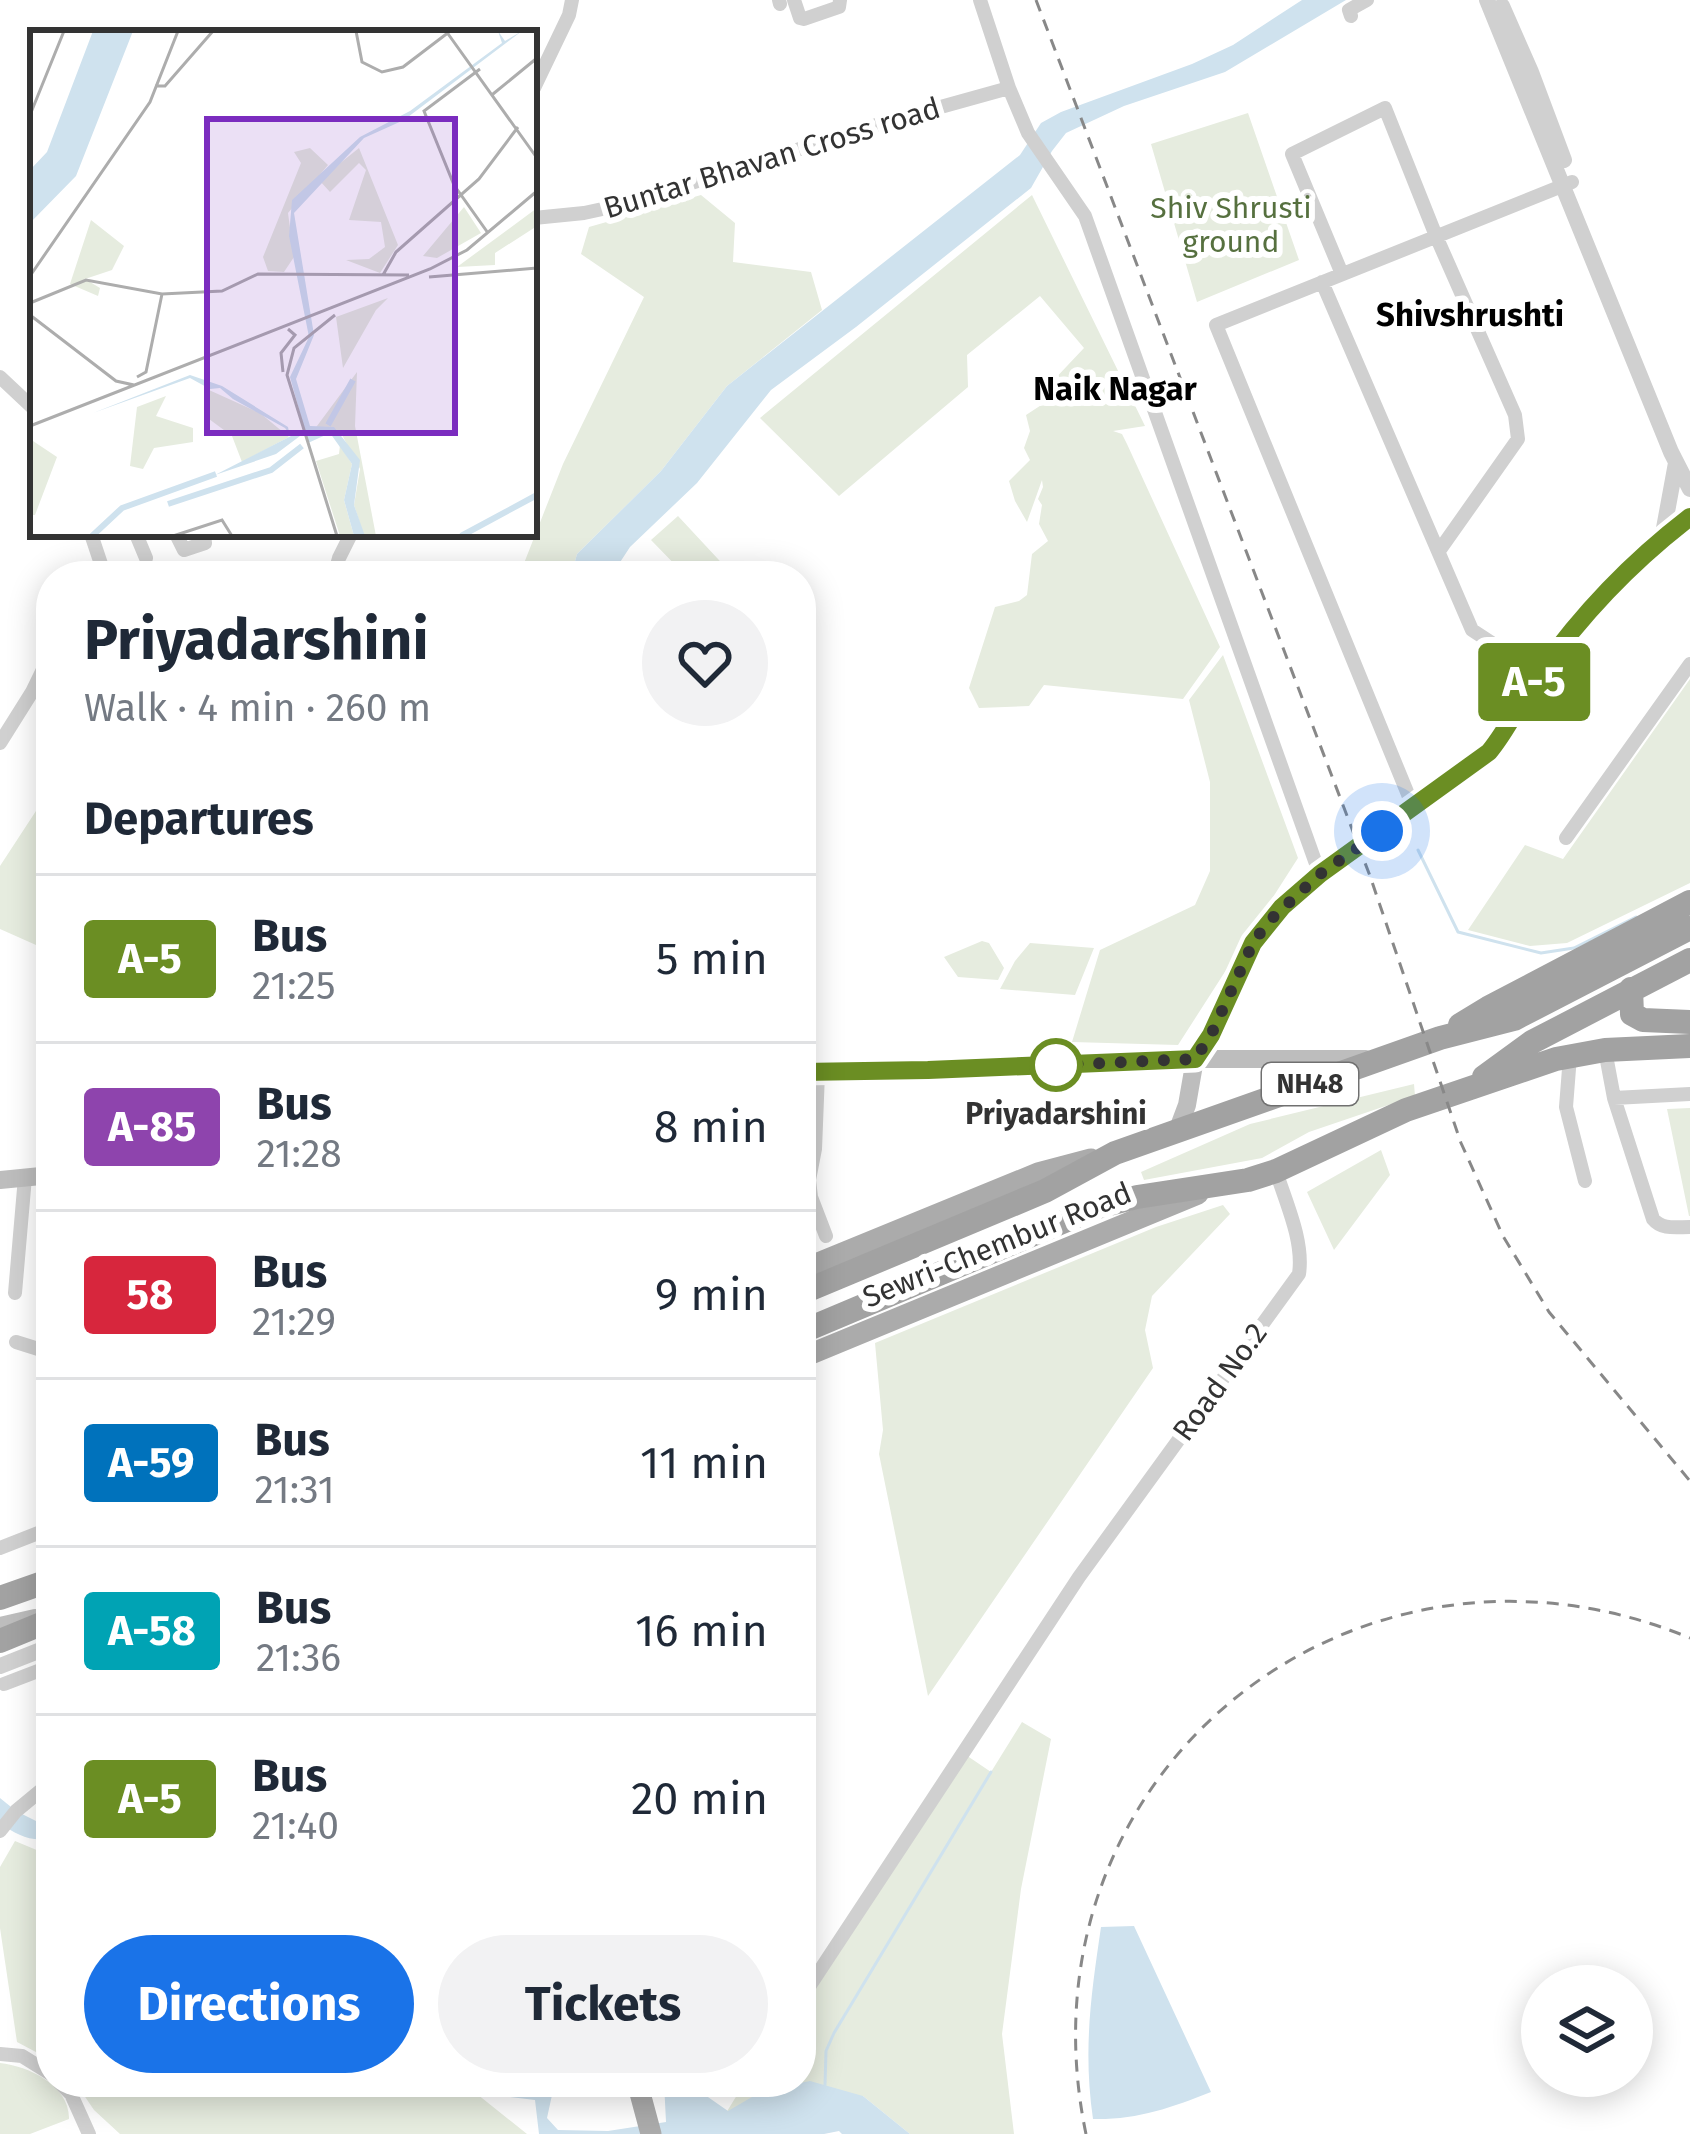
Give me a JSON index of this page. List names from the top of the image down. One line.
{"streets":{"highway":["NH48"],"main road":["Sewri-Chembur Road"],"street":["Buntar Bhavan Cross road","Road No.2"]},"crossings":[["NH48","Sewri-Chembur Road"],["NH48","Road No.2"]],"districts":["Shivshrushti","Naik Nagar"],"parks":["Shiv Shrusti ground"],"places":["Priyadarshini"],"lines":["bus line A-5"],"page":{"on_map":"A-5","heading":[["Priyadarshini","Walk · 4 min · 260 m"],"Departures"],"list":[{"mark":"A-5","name":"Bus","note":"21:25","value":"5 min"},{"mark":"A-85","name":"Bus","note":"21:28","value":"8 min"},{"mark":"58","name":"Bus","note":"21:29","value":"9 min"},{"mark":"A-59","name":"Bus","note":"21:31","value":"11 min"},{"mark":"A-58","name":"Bus","note":"21:36","value":"16 min"},{"mark":"A-5","name":"Bus","note":"21:40","value":"20 min"}],"buttons":["Directions","Tickets"]}}
